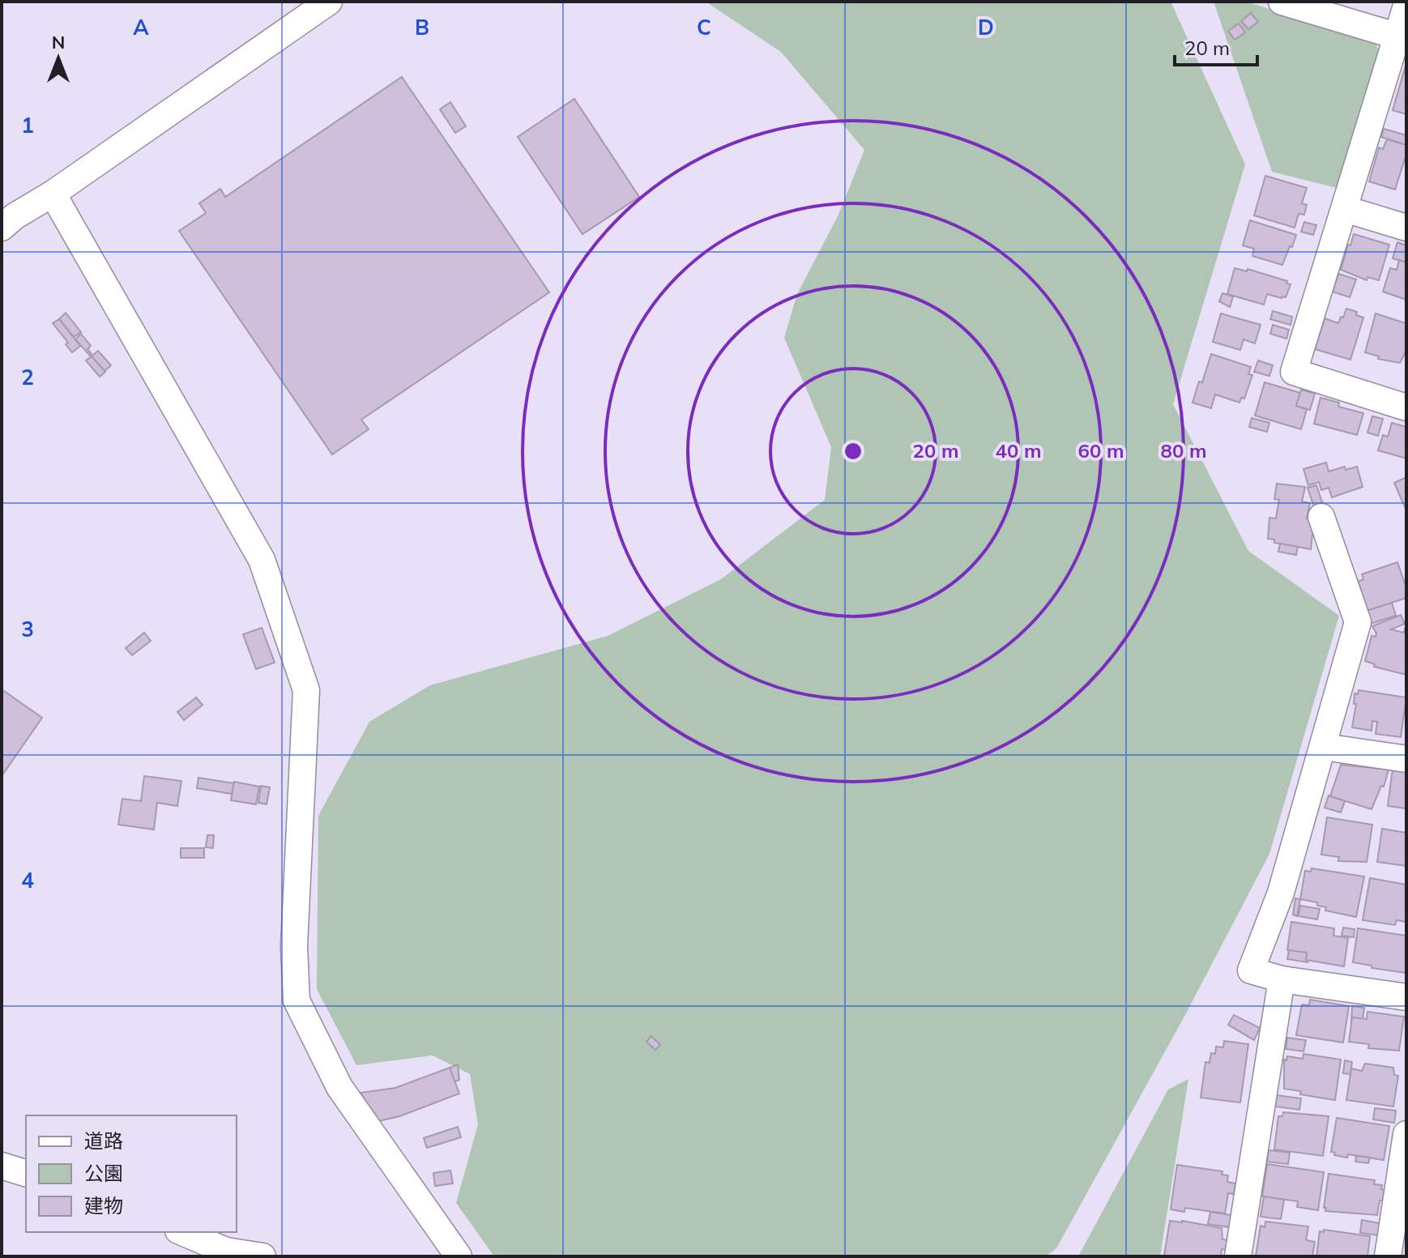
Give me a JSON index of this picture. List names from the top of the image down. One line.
{"legend":["道路","公園","建物"],"scale_bar":"20 m","north":"top","grid":{"columns":["A","B","C","D"],"rows":["1","2","3","4"]},"rings":["20 m","40 m","60 m","80 m"]}
